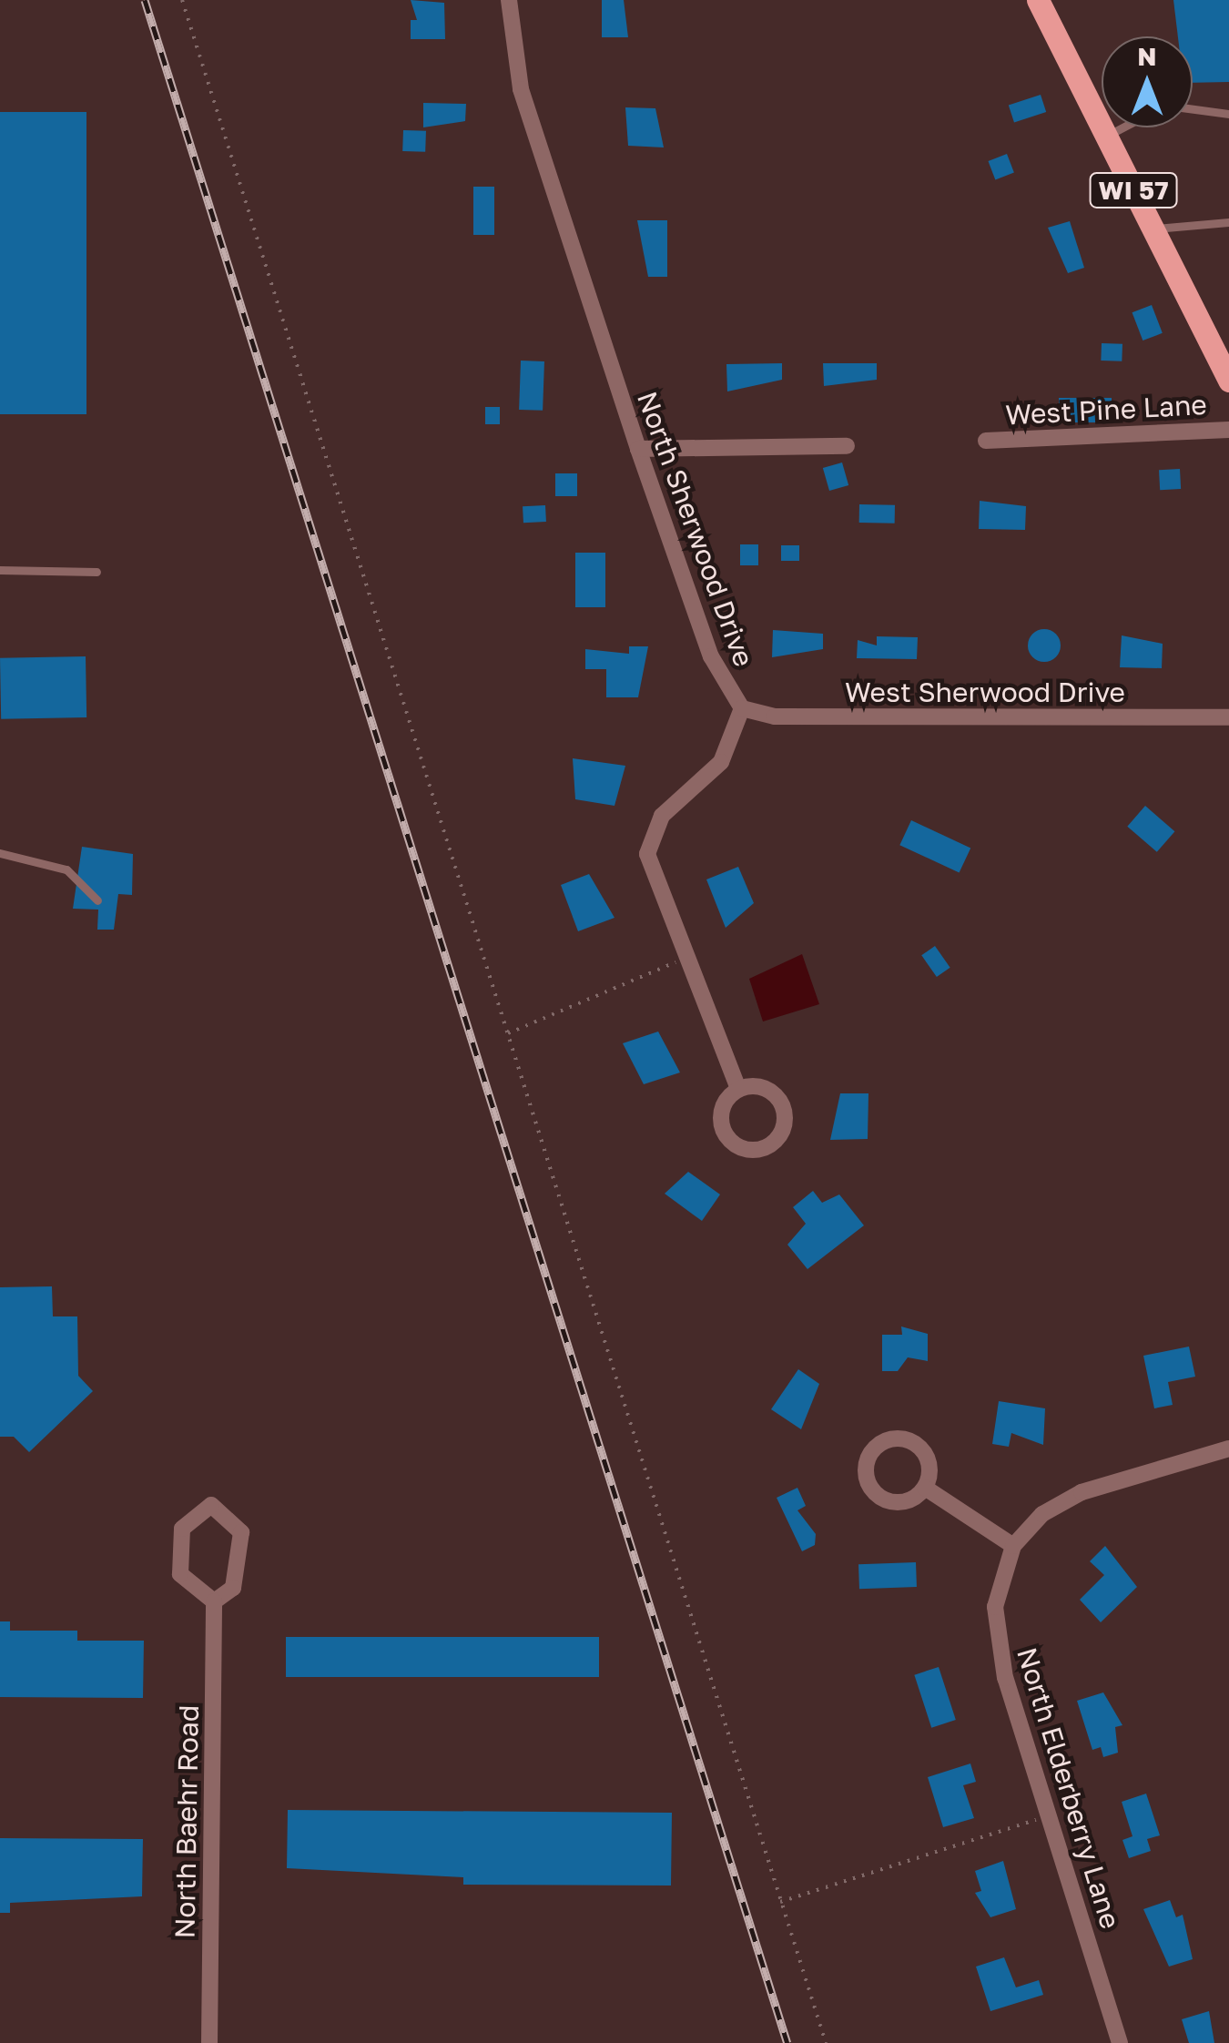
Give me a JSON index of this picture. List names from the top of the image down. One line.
{"streets":{"main road":["WI 57"],"street":["West Pine Lane","North Sherwood Drive","West Sherwood Drive","North Elderberry Lane","North Baehr Road"]},"crossings":[["North Sherwood Drive","West Sherwood Drive"]],"north":"top"}
